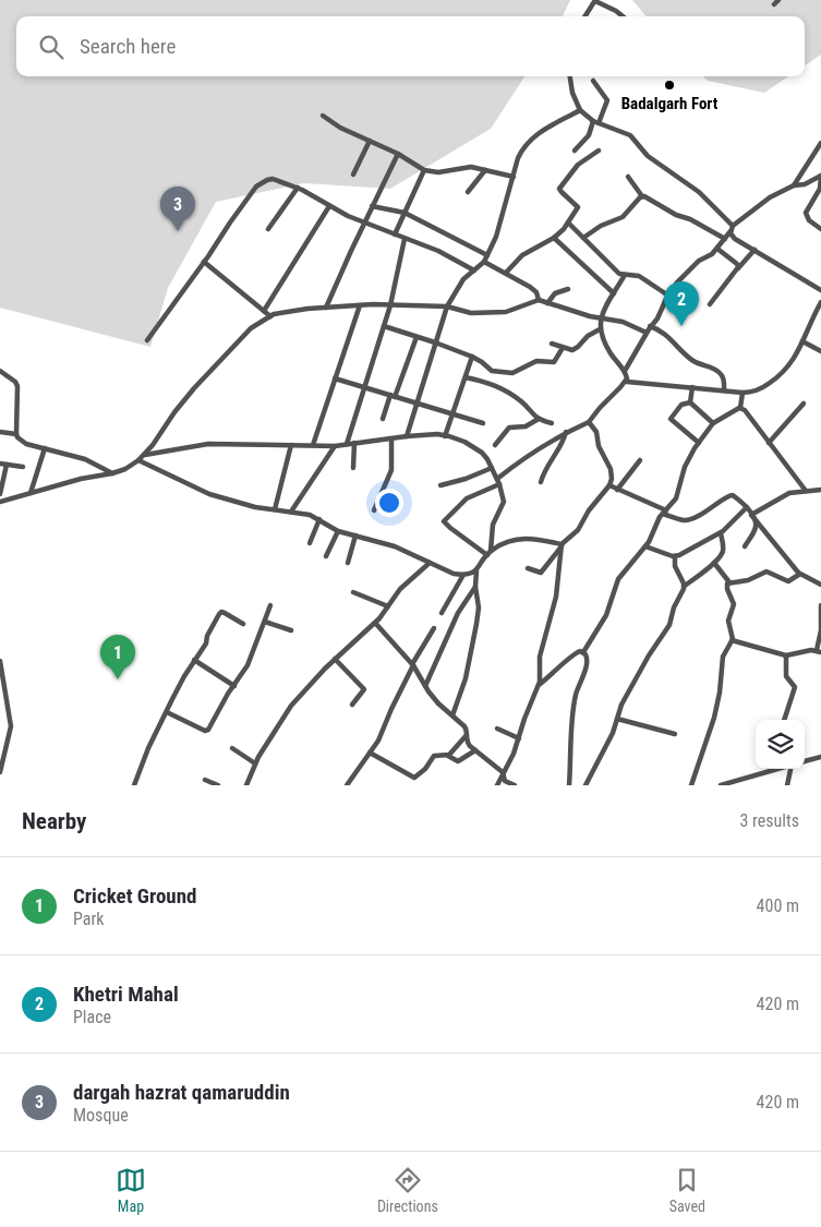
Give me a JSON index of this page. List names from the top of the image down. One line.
{"places":["Badalgarh Fort"],"page":{"search":"Search here","pins":["3","2","1"],"heading":["Nearby","3 results"],"list":[{"mark":"1","name":"Cricket Ground","note":"Park","value":"400 m"},{"mark":"2","name":"Khetri Mahal","note":"Place","value":"420 m"},{"mark":"3","name":"dargah hazrat qamaruddin","note":"Mosque","value":"420 m"}],"nav":["Map","Directions","Saved"]}}
